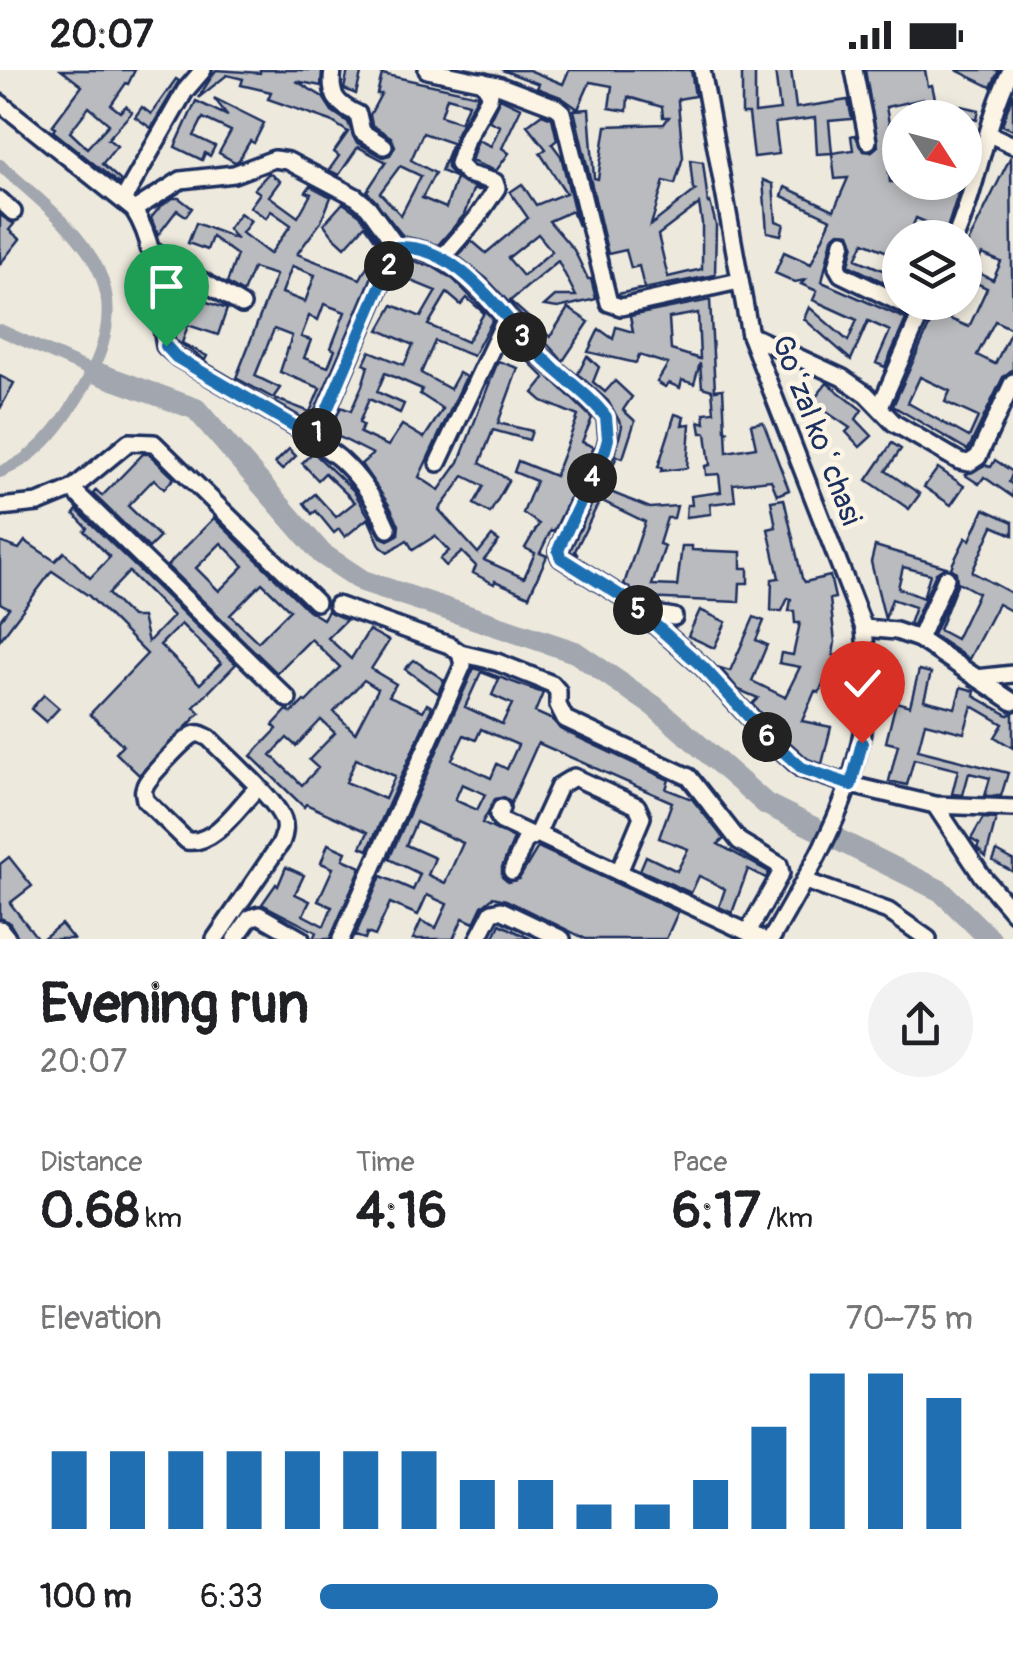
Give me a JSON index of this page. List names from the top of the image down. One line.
{"streets":{"street":["Goʻzal koʻchasi"]},"north":"bottom right","page":{"status":"20:07","pins":["2","3","1","4","5","6"],"heading":["Evening run","20:07"],"stats":[["Distance","0.68 km"],["Time","4:16"],["Pace","6:17 /km"]],"chart":["Elevation","70–75 m"],"list":[{"name":"100 m","note":"6:33"}]}}
